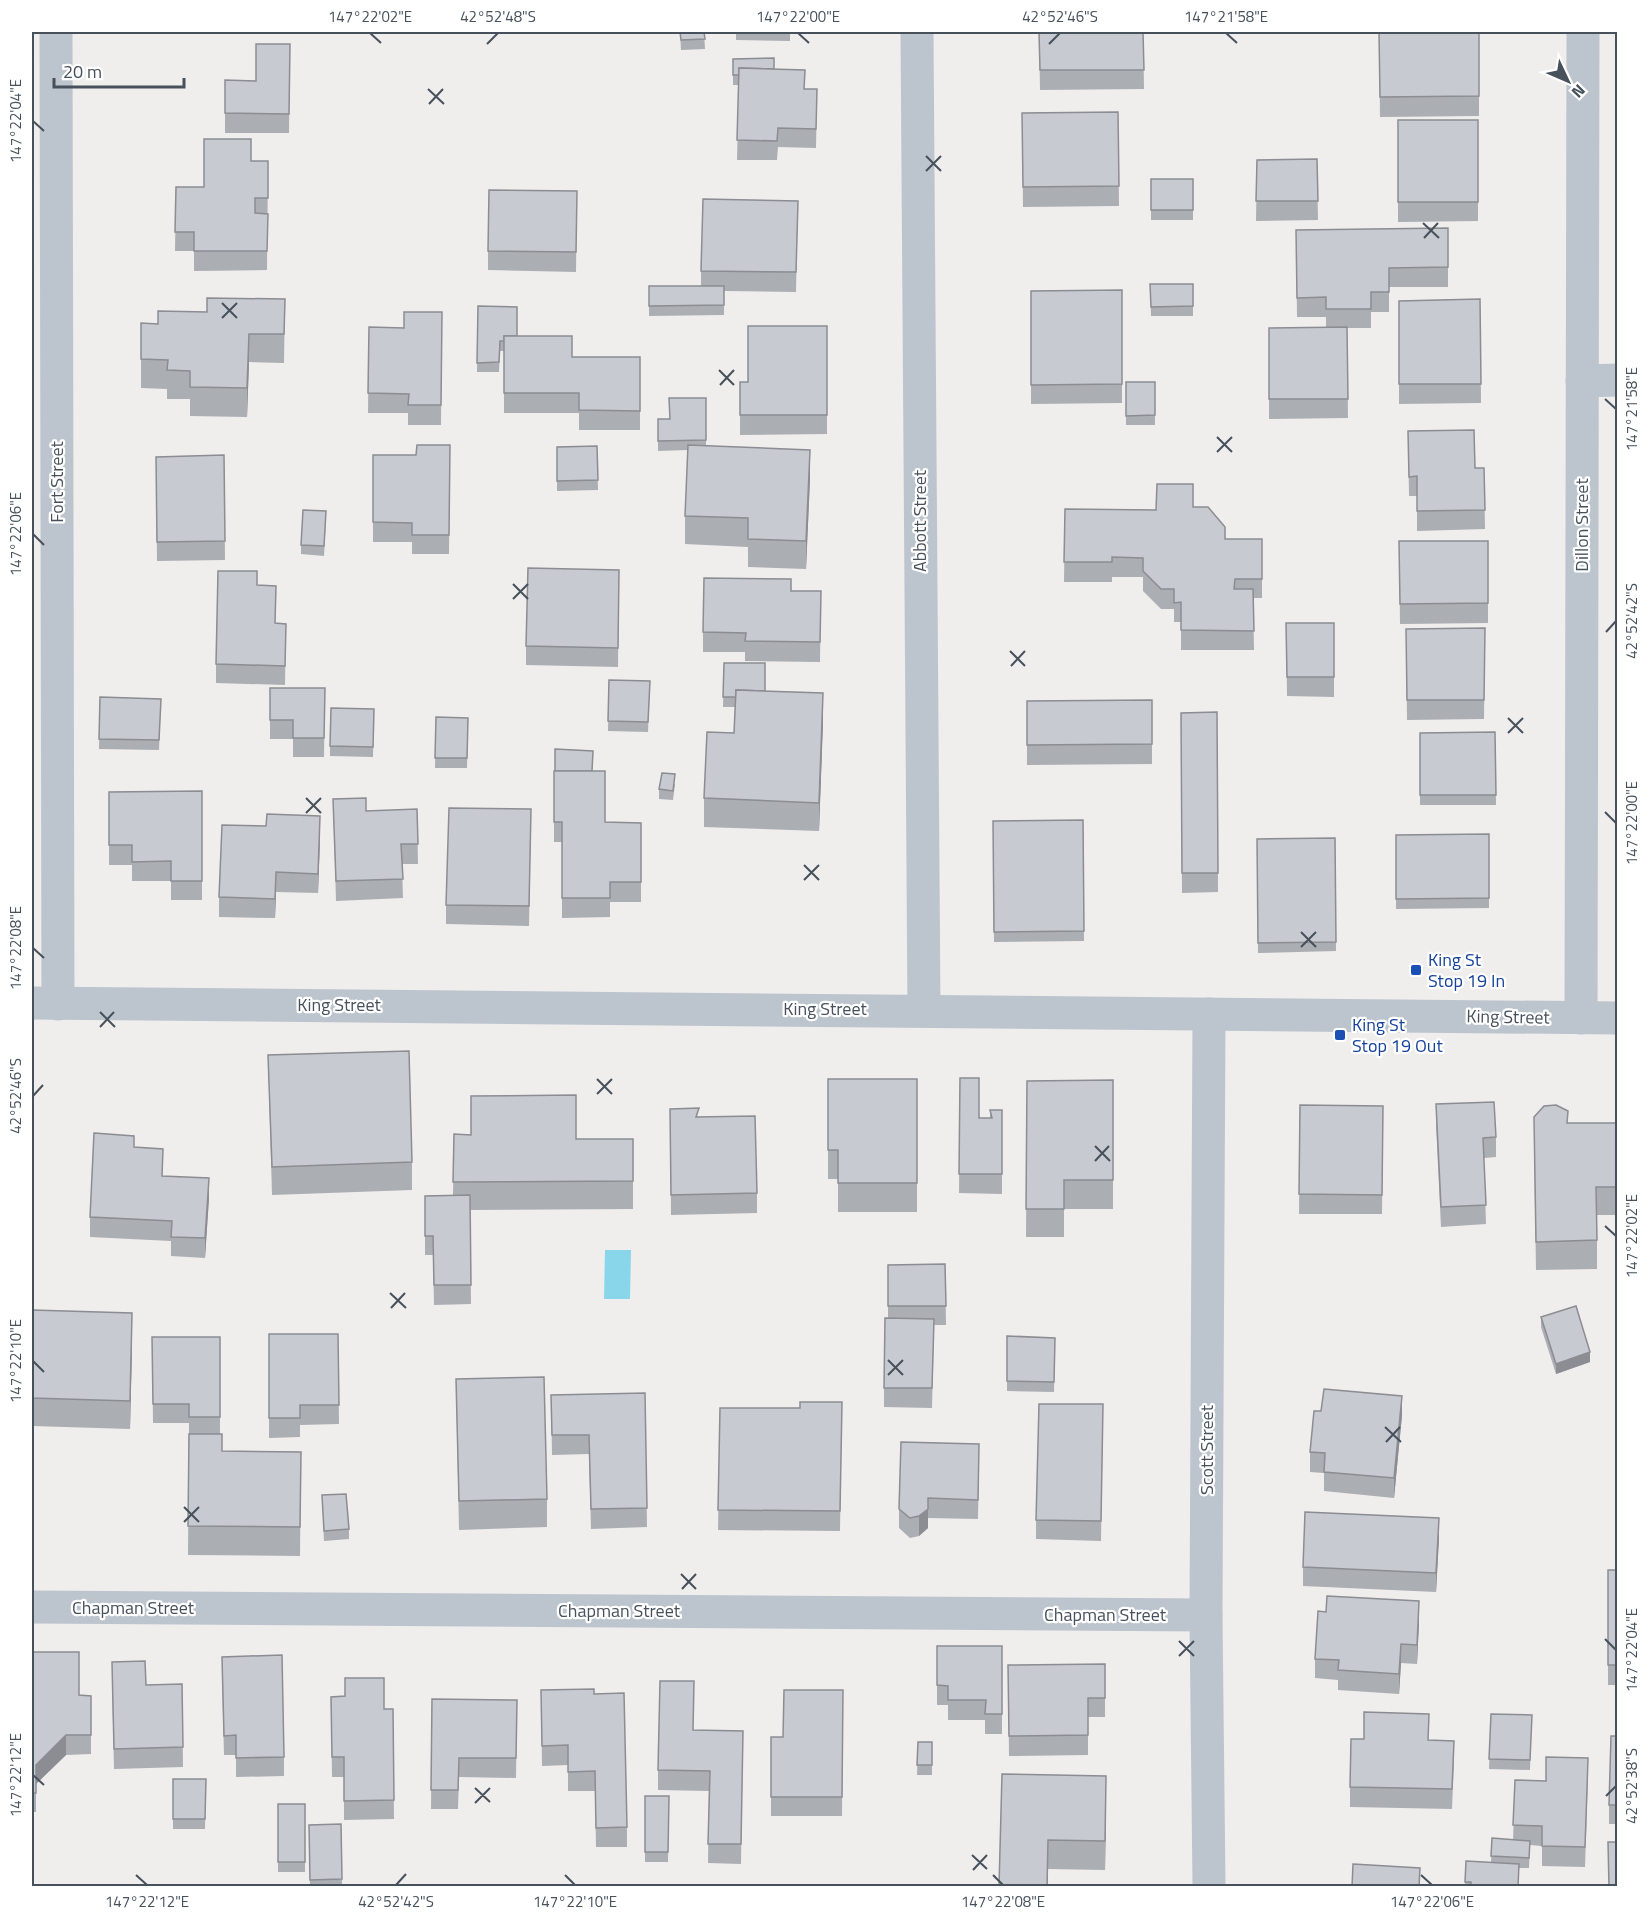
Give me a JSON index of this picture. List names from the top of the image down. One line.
{"streets":{"street":["Fort Street","Abbott Street","Dillon Street","King Street","Scott Street","Chapman Street"]},"crossings":[["Fort Street","King Street"],["Abbott Street","King Street"],["Dillon Street","King Street"],["King Street","Scott Street"],["Scott Street","Chapman Street"]],"places":{"transit":["King St Stop 19 In","King St Stop 19 Out"]},"scale_bar":"20 m","north":"bottom right","coordinates":["147°22'02\"E","42°52'48\"S","147°22'00\"E","42°52'46\"S","147°21'58\"E","147°22'04\"E","147°22'06\"E","42°52'42\"S","147°22'08\"E","147°22'10\"E","147°22'12\"E","42°52'38\"S"]}
